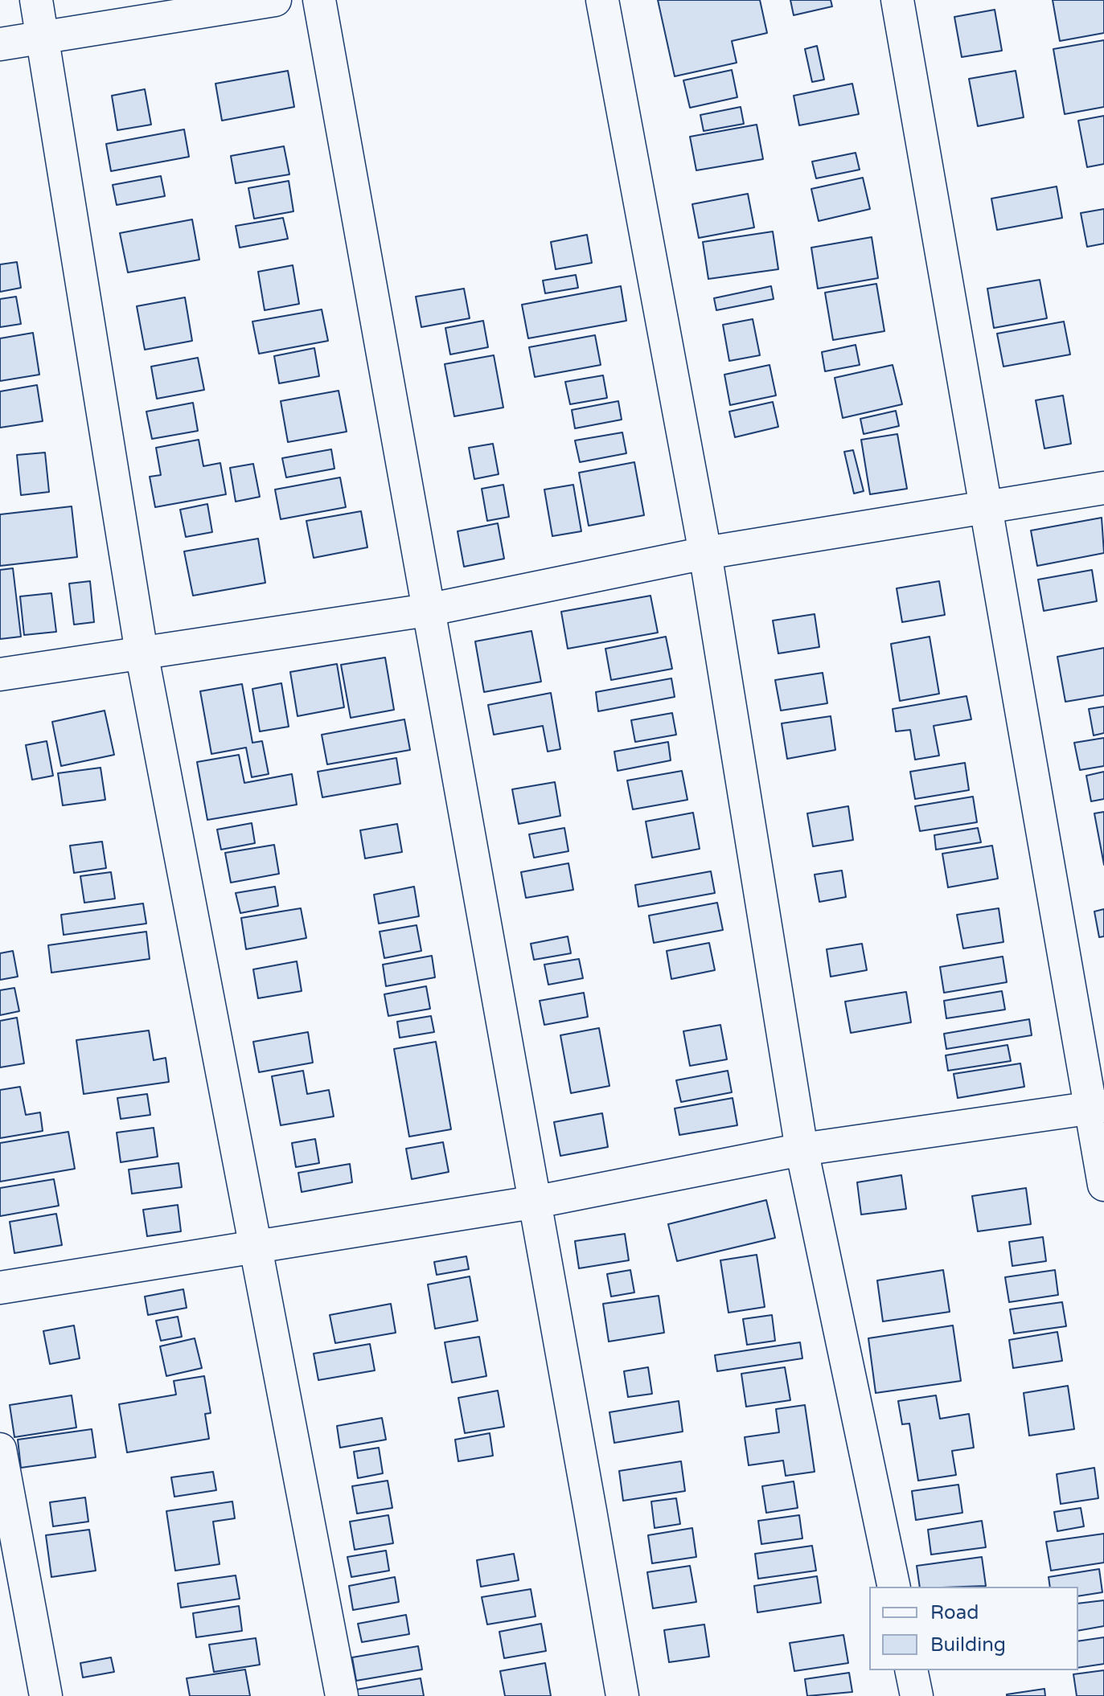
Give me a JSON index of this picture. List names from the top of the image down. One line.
{"legend":["Road","Building"]}
